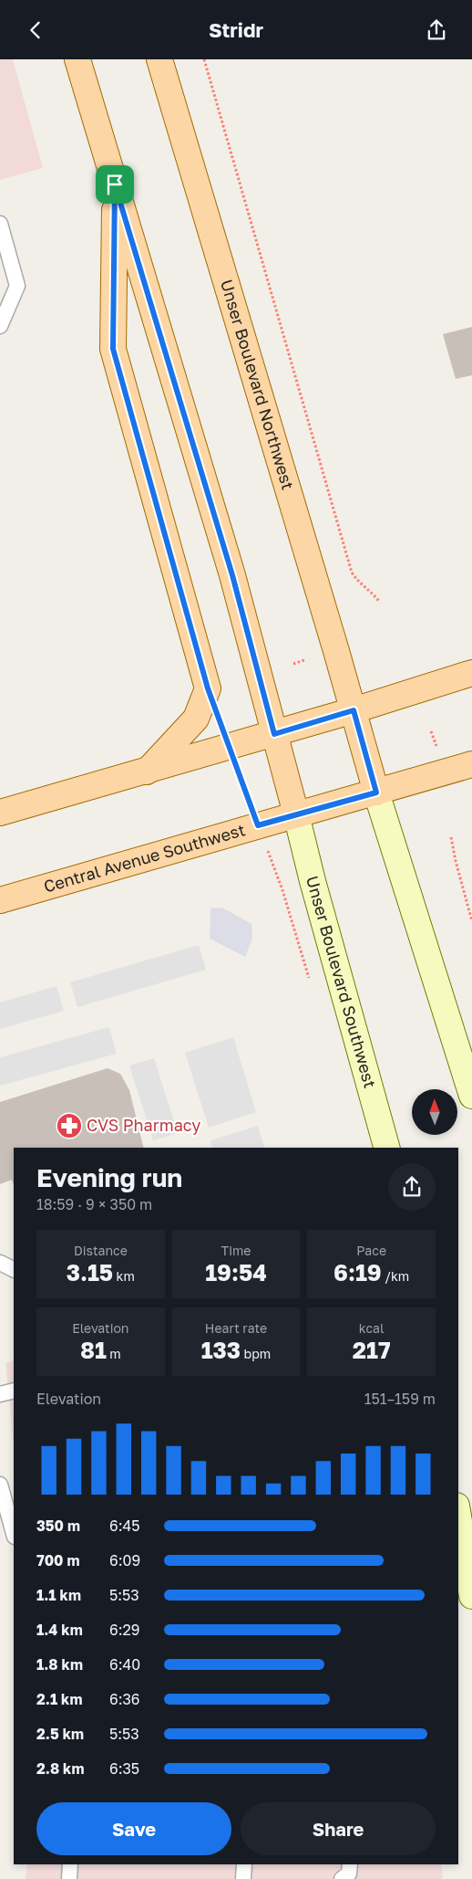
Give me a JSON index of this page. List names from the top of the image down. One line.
{"streets":{"main road":["Unser Boulevard Northwest","Central Avenue Southwest","Unser Boulevard Southwest"]},"crossings":[["Unser Boulevard Northwest","Central Avenue Southwest"],["Central Avenue Southwest","Unser Boulevard Southwest"]],"places":{"pharmacy":["CVS Pharmacy"]},"north":"top","page":{"header":"Stridr","heading":["Evening run","18:59 · 9 × 350 m"],"stats":[["Distance","3.15 km"],["Time","19:54"],["Pace","6:19 /km"],["Elevation","81 m"],["Heart rate","133 bpm"],["kcal","217"]],"chart":["Elevation","151–159 m"],"list":[{"name":"350 m","note":"6:45"},{"name":"700 m","note":"6:09"},{"name":"1.1 km","note":"5:53"},{"name":"1.4 km","note":"6:29"},{"name":"1.8 km","note":"6:40"},{"name":"2.1 km","note":"6:36"},{"name":"2.5 km","note":"5:53"},{"name":"2.8 km","note":"6:35"}],"buttons":["Save","Share"]}}
